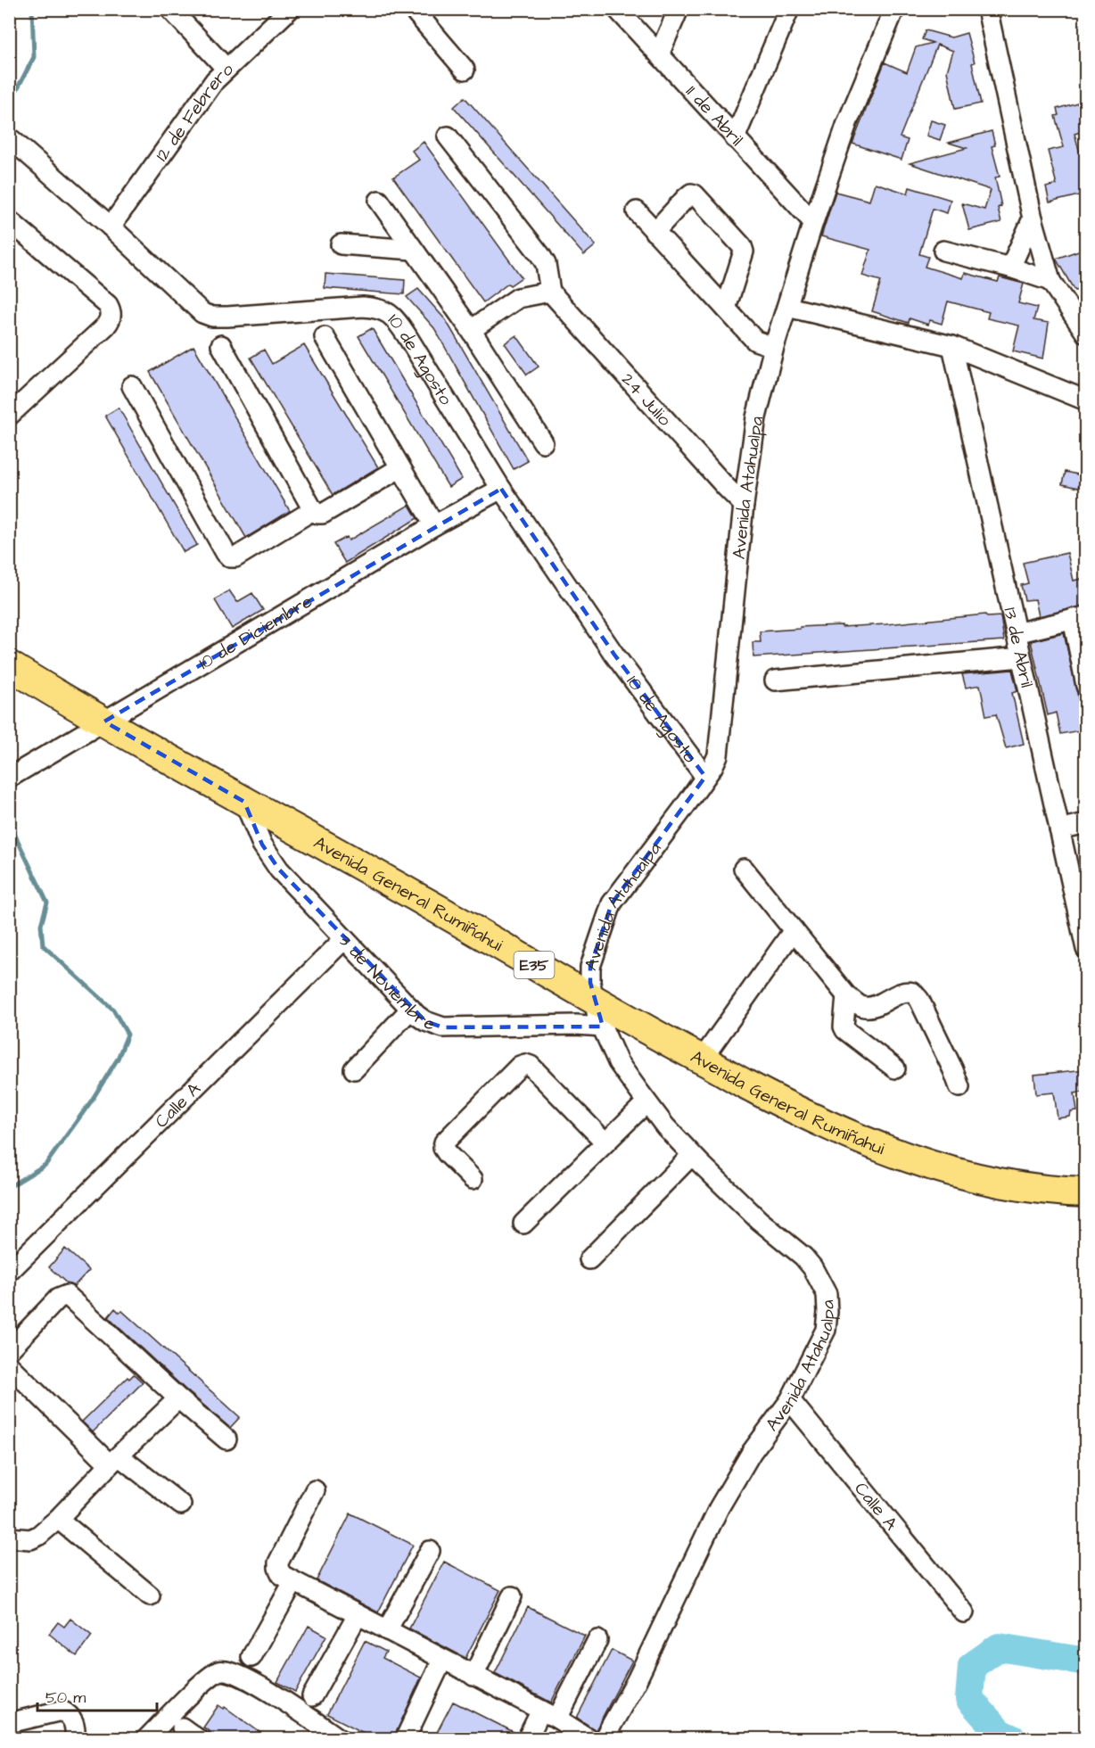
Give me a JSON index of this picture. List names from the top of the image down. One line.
{"streets":{"highway":["Avenida General Rumiñahui","E35"],"street":["12 de Febrero","11 de Abril","10 de Agosto","24 Julio","Avenida Atahualpa","10 de Diciembre","13 de Abril","3 de Noviembre","Calle A"]},"crossings":[["12 de Febrero","10 de Agosto"],["11 de Abril","Avenida Atahualpa"],["10 de Agosto","Avenida Atahualpa"],["10 de Agosto","10 de Diciembre"],["24 Julio","Avenida Atahualpa"],["Avenida Atahualpa","Avenida General Rumiñahui"],["Avenida Atahualpa","3 de Noviembre"],["Avenida Atahualpa","Calle A"],["10 de Diciembre","Avenida General Rumiñahui"],["Avenida General Rumiñahui","3 de Noviembre"],["3 de Noviembre","Calle A"]],"scale_bar":"50 m"}
